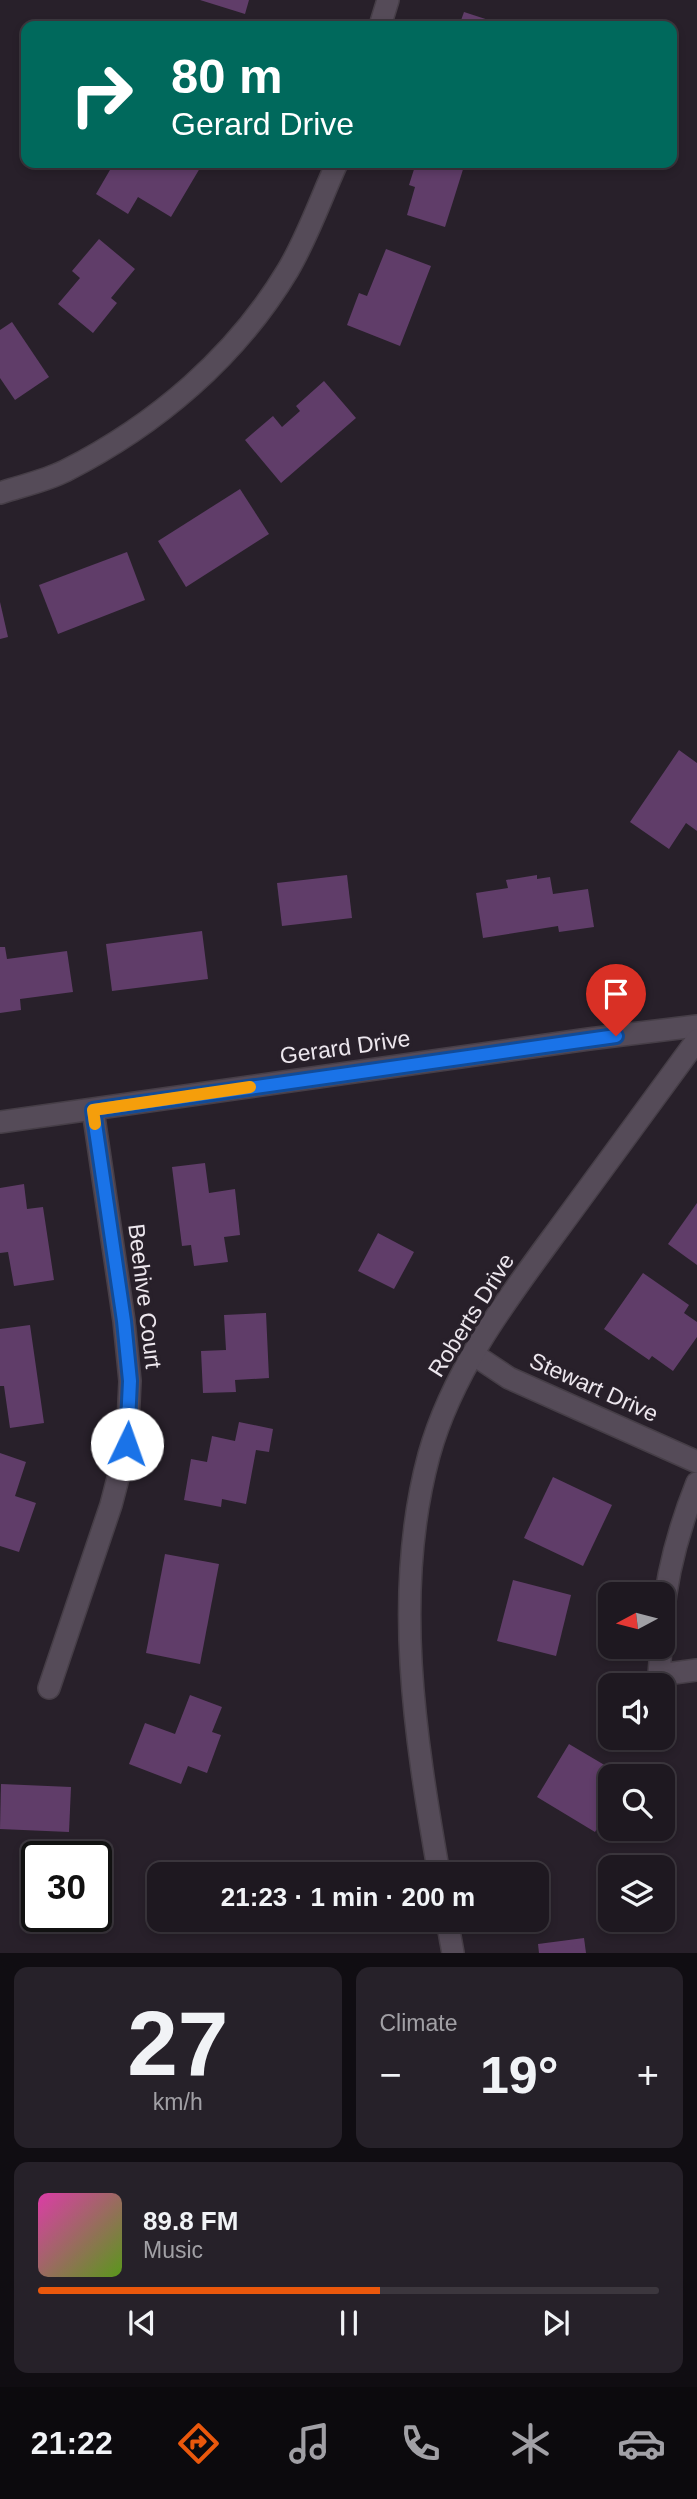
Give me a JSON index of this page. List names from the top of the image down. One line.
{"streets":{"street":["Gerard Drive","Beehive Court","Roberts Drive","Stewart Drive"]},"crossings":[["Gerard Drive","Beehive Court"],["Roberts Drive","Stewart Drive"]],"north":"left","page":{"turn":["80 m","Gerard Drive"],"limit":"30","trip":"21:23 · 1 min · 200 m","tile":[["27","km/h"],"Climate"],"heat":["−","19°","+"],"song":["89.8 FM","Music"],"tabs":"21:22"}}
